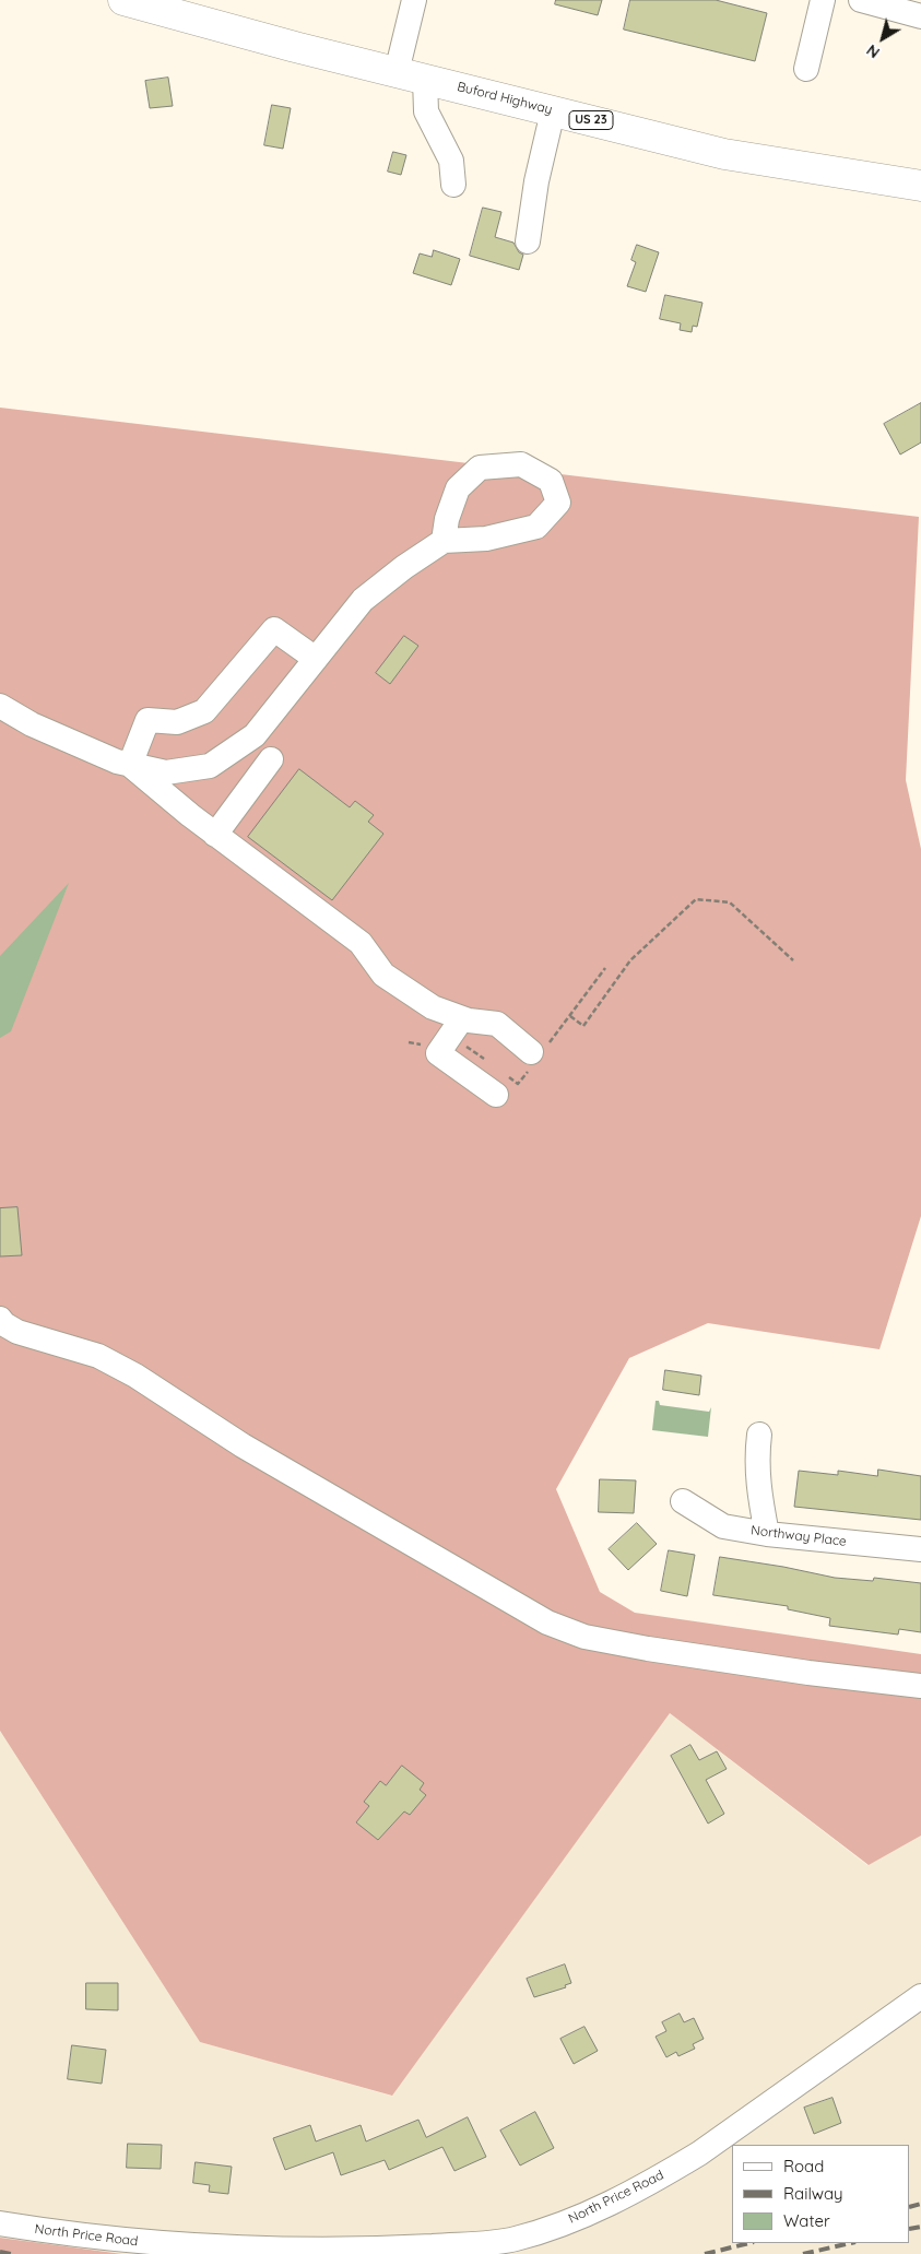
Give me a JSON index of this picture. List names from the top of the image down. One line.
{"streets":{"main road":["Buford Highway","US 23"],"street":["Northway Place","North Price Road"]},"legend":["Road","Railway","Water"],"north":"bottom left"}
